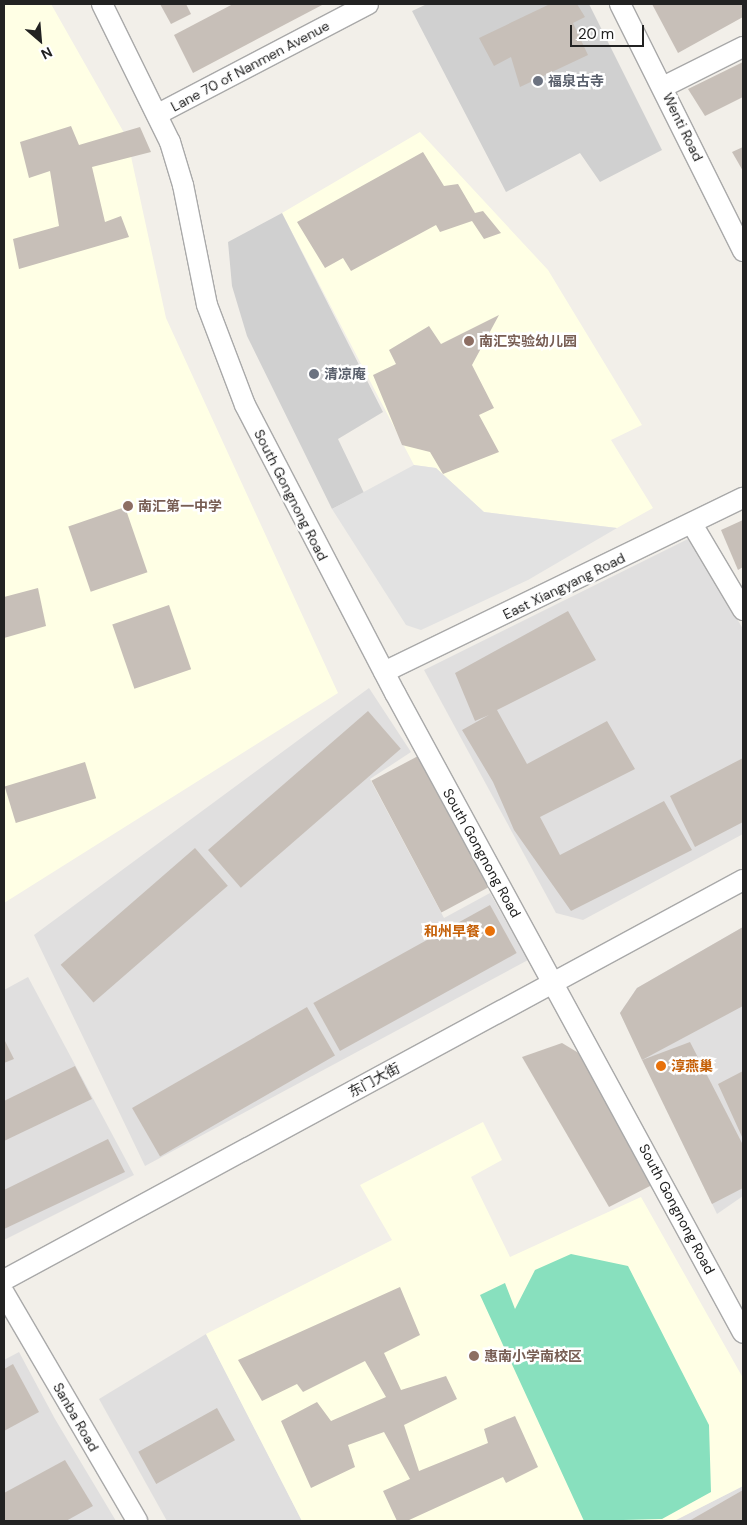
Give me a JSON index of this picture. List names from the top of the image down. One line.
{"streets":{"street":["Lane 70 of Nanmen Avenue","Wenti Road","South Gongnong Road","East Xiangyang Road","东门大街","Sanba Road"]},"crossings":[["Lane 70 of Nanmen Avenue","South Gongnong Road"],["South Gongnong Road","East Xiangyang Road"],["South Gongnong Road","东门大街"]],"places":["福泉古寺","南汇实验幼儿园","清凉庵","南汇第一中学","和州早餐","淳燕巢","惠南小学南校区"],"scale_bar":"20 m","north":"bottom right"}
